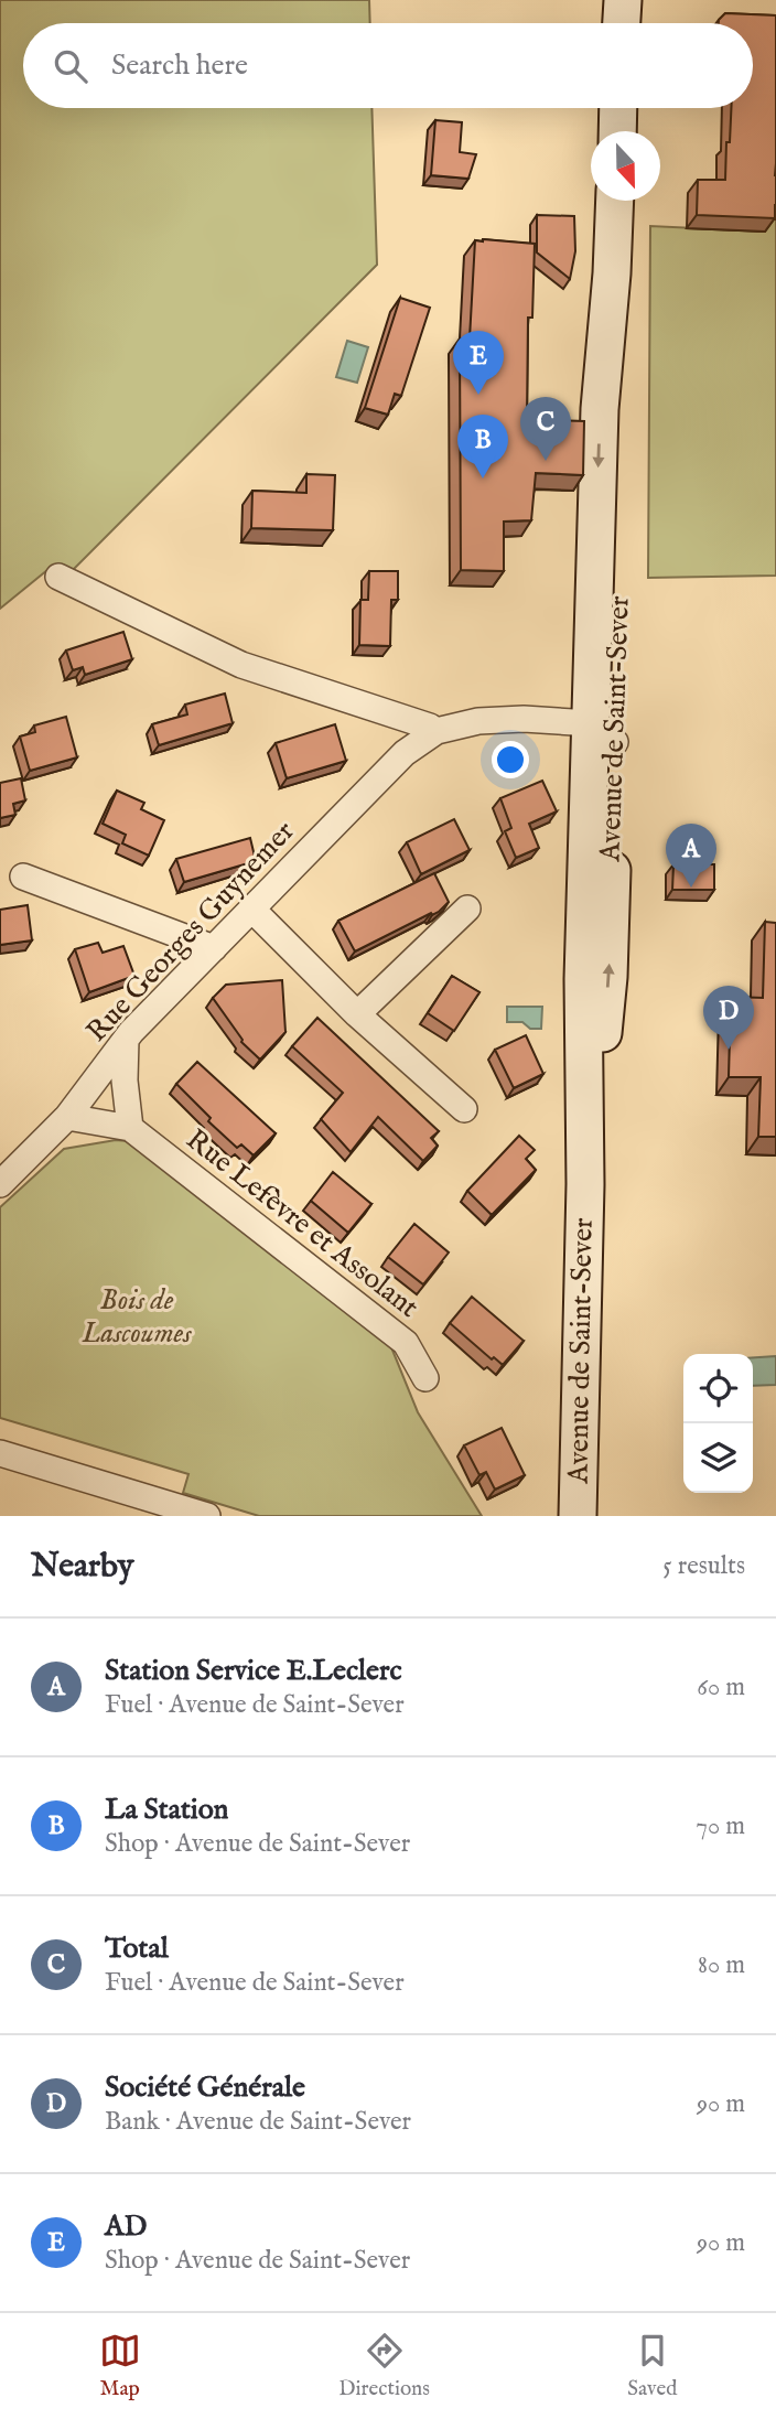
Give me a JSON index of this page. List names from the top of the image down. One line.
{"streets":{"main road":["Avenue de Saint-Sever"],"street":["Rue Georges Guynemer","Rue Lefèvre et Assolant"]},"crossings":[["Rue Georges Guynemer","Rue Lefèvre et Assolant"]],"parks":["Bois de Lascoumes"],"north":"bottom","page":{"search":"Search here","pins":["E","C","B","A","D"],"heading":["Nearby","5 results"],"list":[{"mark":"A","name":"Station Service E.Leclerc","note":"Fuel · Avenue de Saint-Sever","value":"60 m"},{"mark":"B","name":"La Station","note":"Shop · Avenue de Saint-Sever","value":"70 m"},{"mark":"C","name":"Total","note":"Fuel · Avenue de Saint-Sever","value":"80 m"},{"mark":"D","name":"Société Générale","note":"Bank · Avenue de Saint-Sever","value":"90 m"},{"mark":"E","name":"AD","note":"Shop · Avenue de Saint-Sever","value":"90 m"}],"nav":["Map","Directions","Saved"]}}
